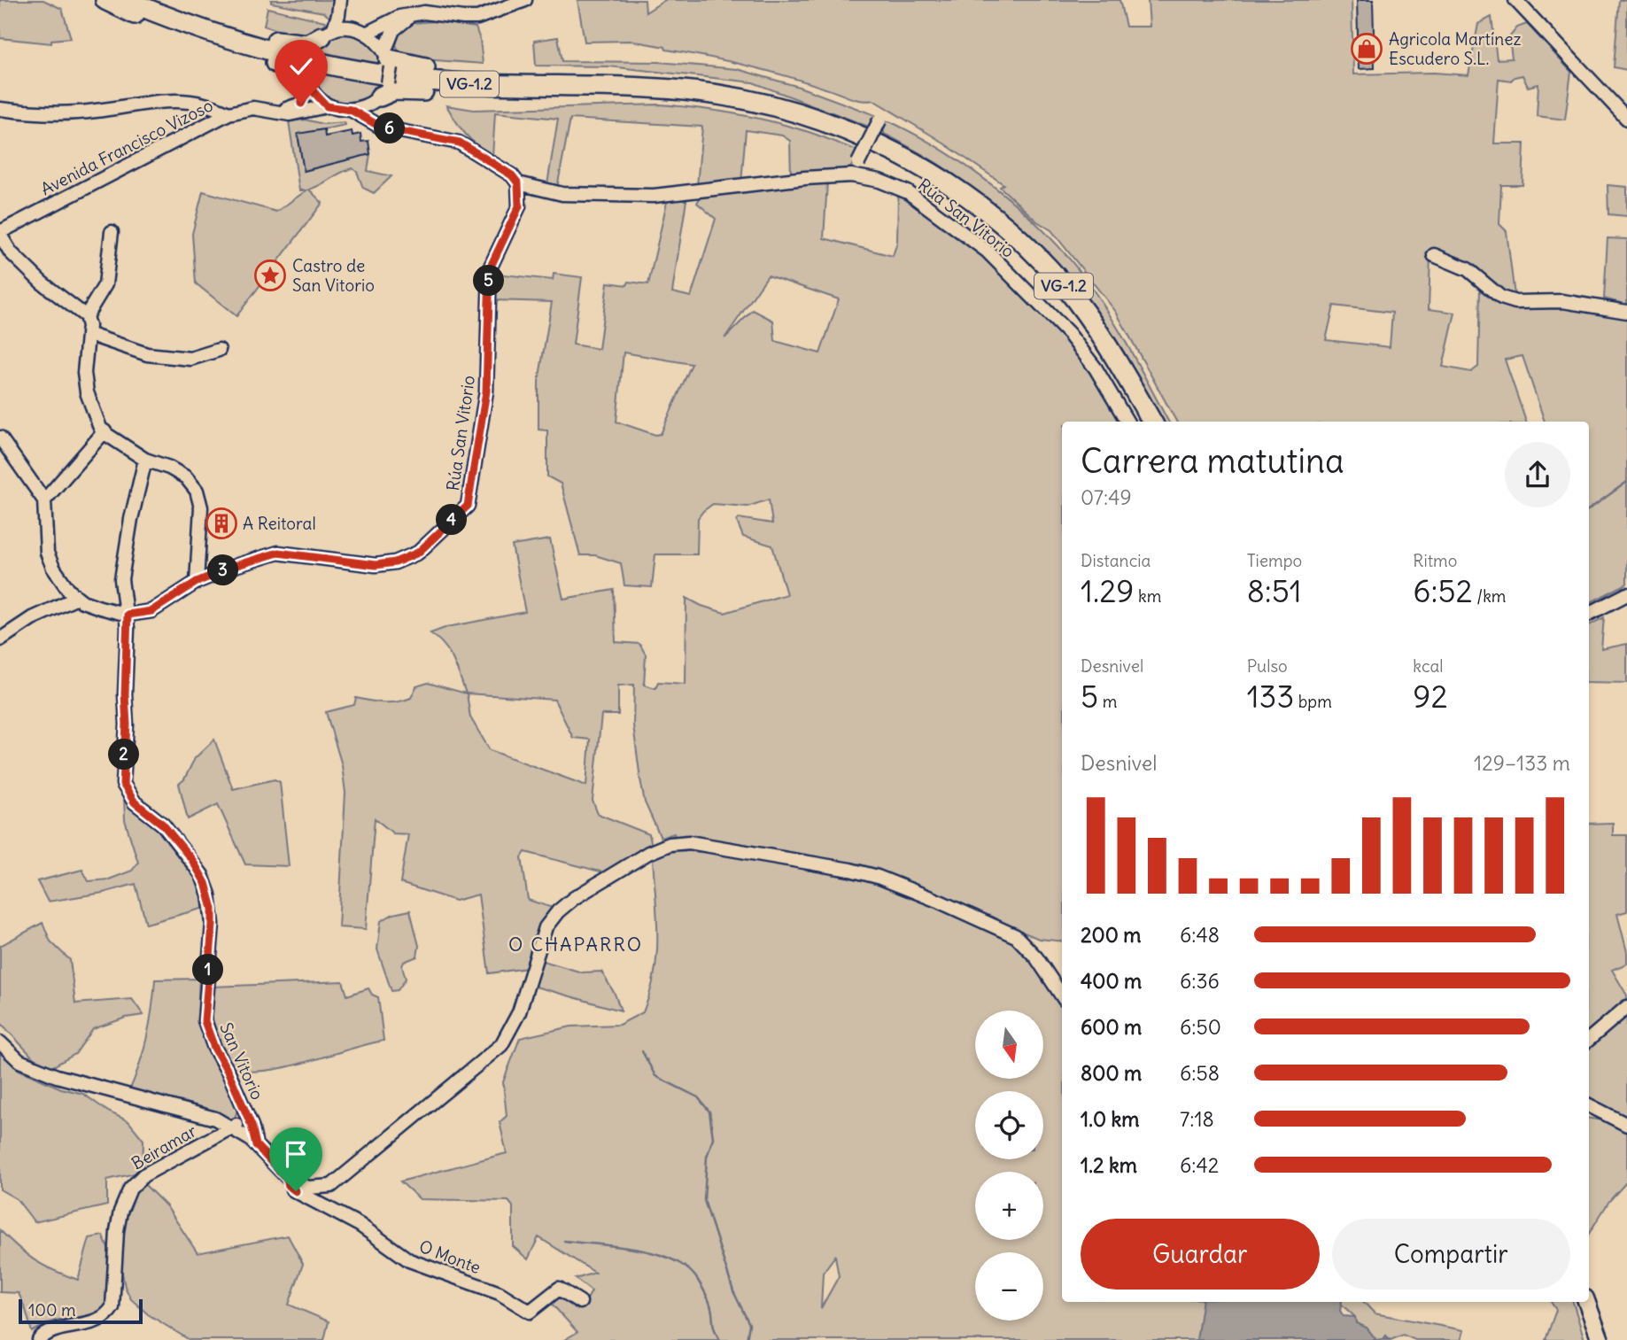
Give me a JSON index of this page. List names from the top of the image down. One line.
{"streets":{"highway":["VG-1.2"],"street":["Avenida Francisco Vizoso","Rúa San Vitorio","San Vitorio","Beiramar","O Monte"]},"crossings":[["Avenida Francisco Vizoso","Rúa San Vitorio"],["Rúa San Vitorio","San Vitorio"]],"districts":["O CHAPARRO"],"places":{"shop":["Agricola Martínez Escudero S.L."],"place":["Castro de San Vitorio"],"building":["A Reitoral"]},"scale_bar":"100 m","north":"bottom","page":{"pins":["6","5","4","3","2","1"],"heading":["Carrera matutina","07:49"],"stats":[["Distancia","1.29 km"],["Tiempo","8:51"],["Ritmo","6:52 /km"],["Desnivel","5 m"],["Pulso","133 bpm"],["kcal","92"]],"chart":["Desnivel","129–133 m"],"list":[{"name":"200 m","note":"6:48"},{"name":"400 m","note":"6:36"},{"name":"600 m","note":"6:50"},{"name":"800 m","note":"6:58"},{"name":"1.0 km","note":"7:18"},{"name":"1.2 km","note":"6:42"}],"map_buttons":["+","−"],"buttons":["Guardar","Compartir"],"scale":"100 m"}}
